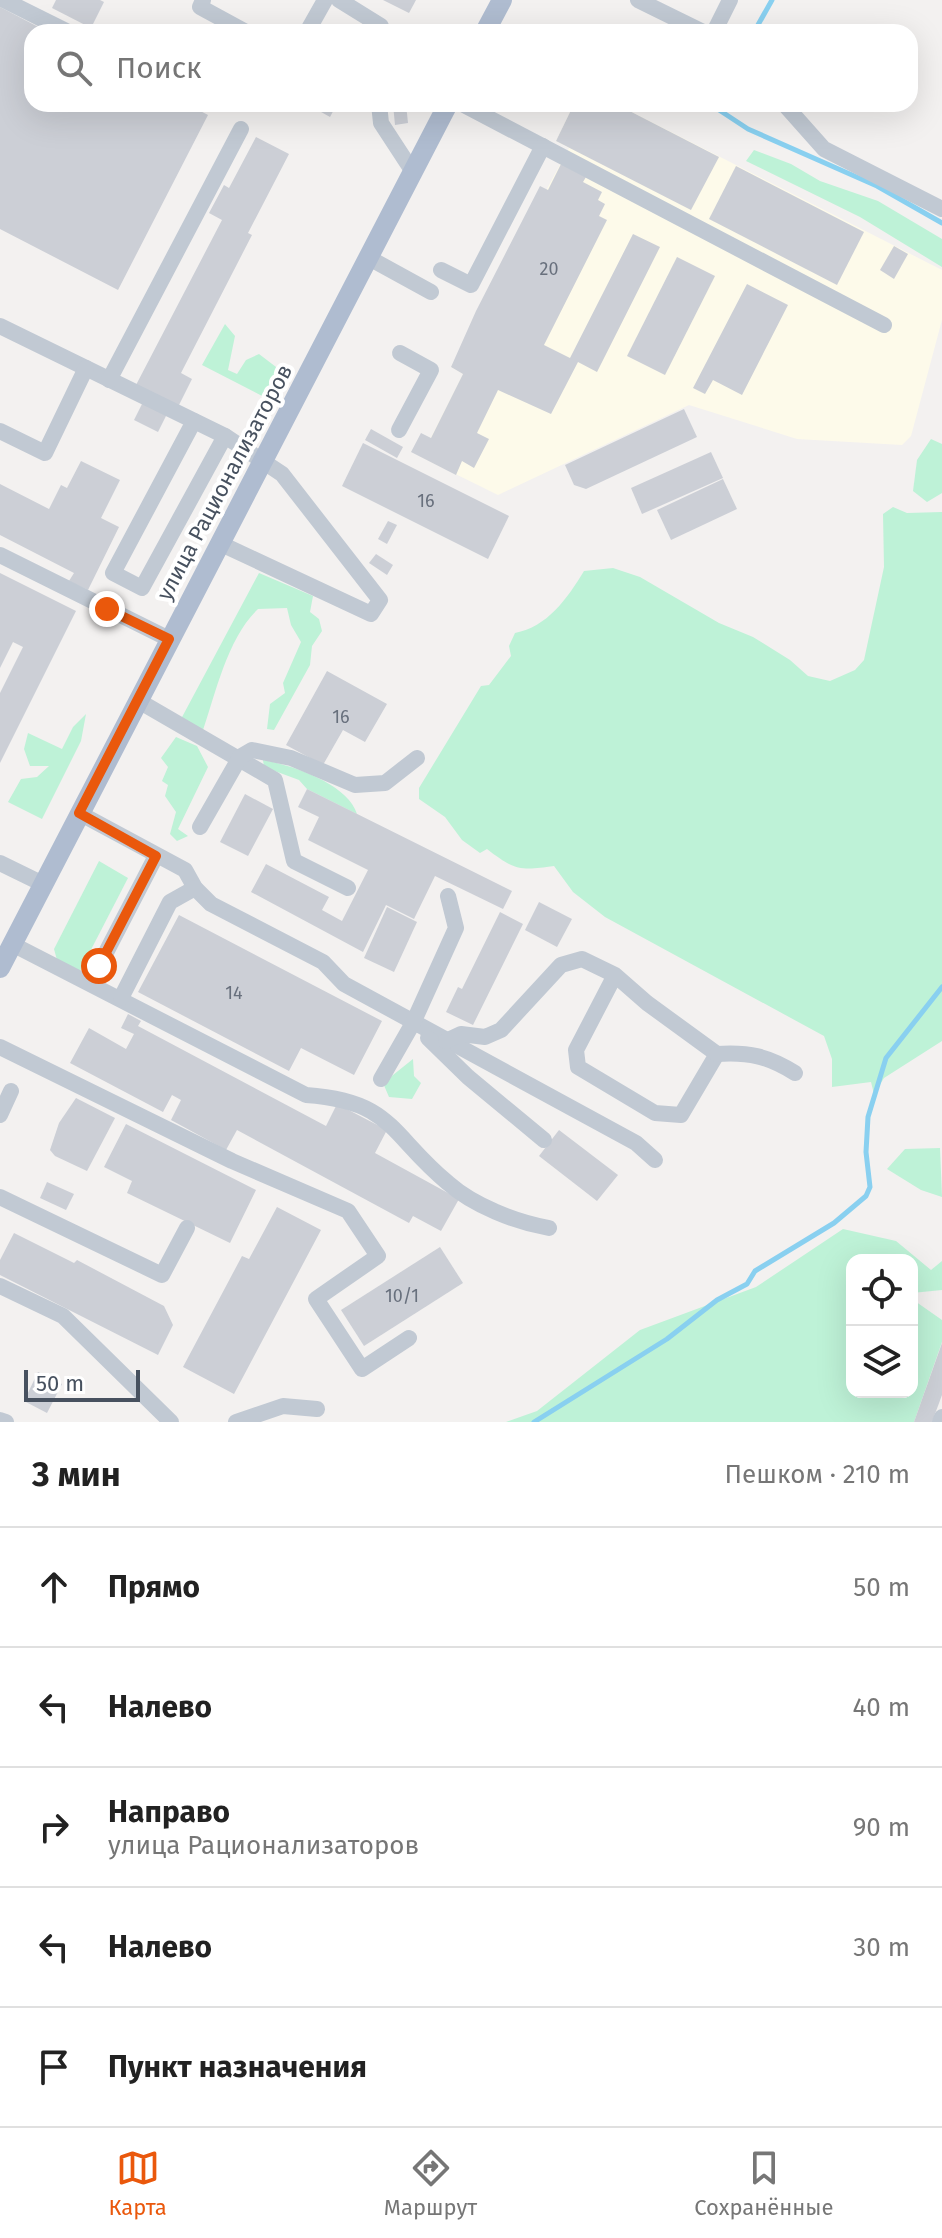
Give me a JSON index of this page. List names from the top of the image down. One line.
{"streets":{"main road":["улица Рационализаторов"]},"house_numbers":["20","16","16","14","10/1"],"scale_bar":"50 m","page":{"search":"Поиск","scale":"50 m","heading":["3 мин","Пешком · 210 m"],"list":[["Прямо","50 m"],["Налево","40 m"],["Направо","улица Рационализаторов","90 m"],["Налево","30 m"],"Пункт назначения"],"nav":["Карта","Маршрут","Сохранённые"]}}
